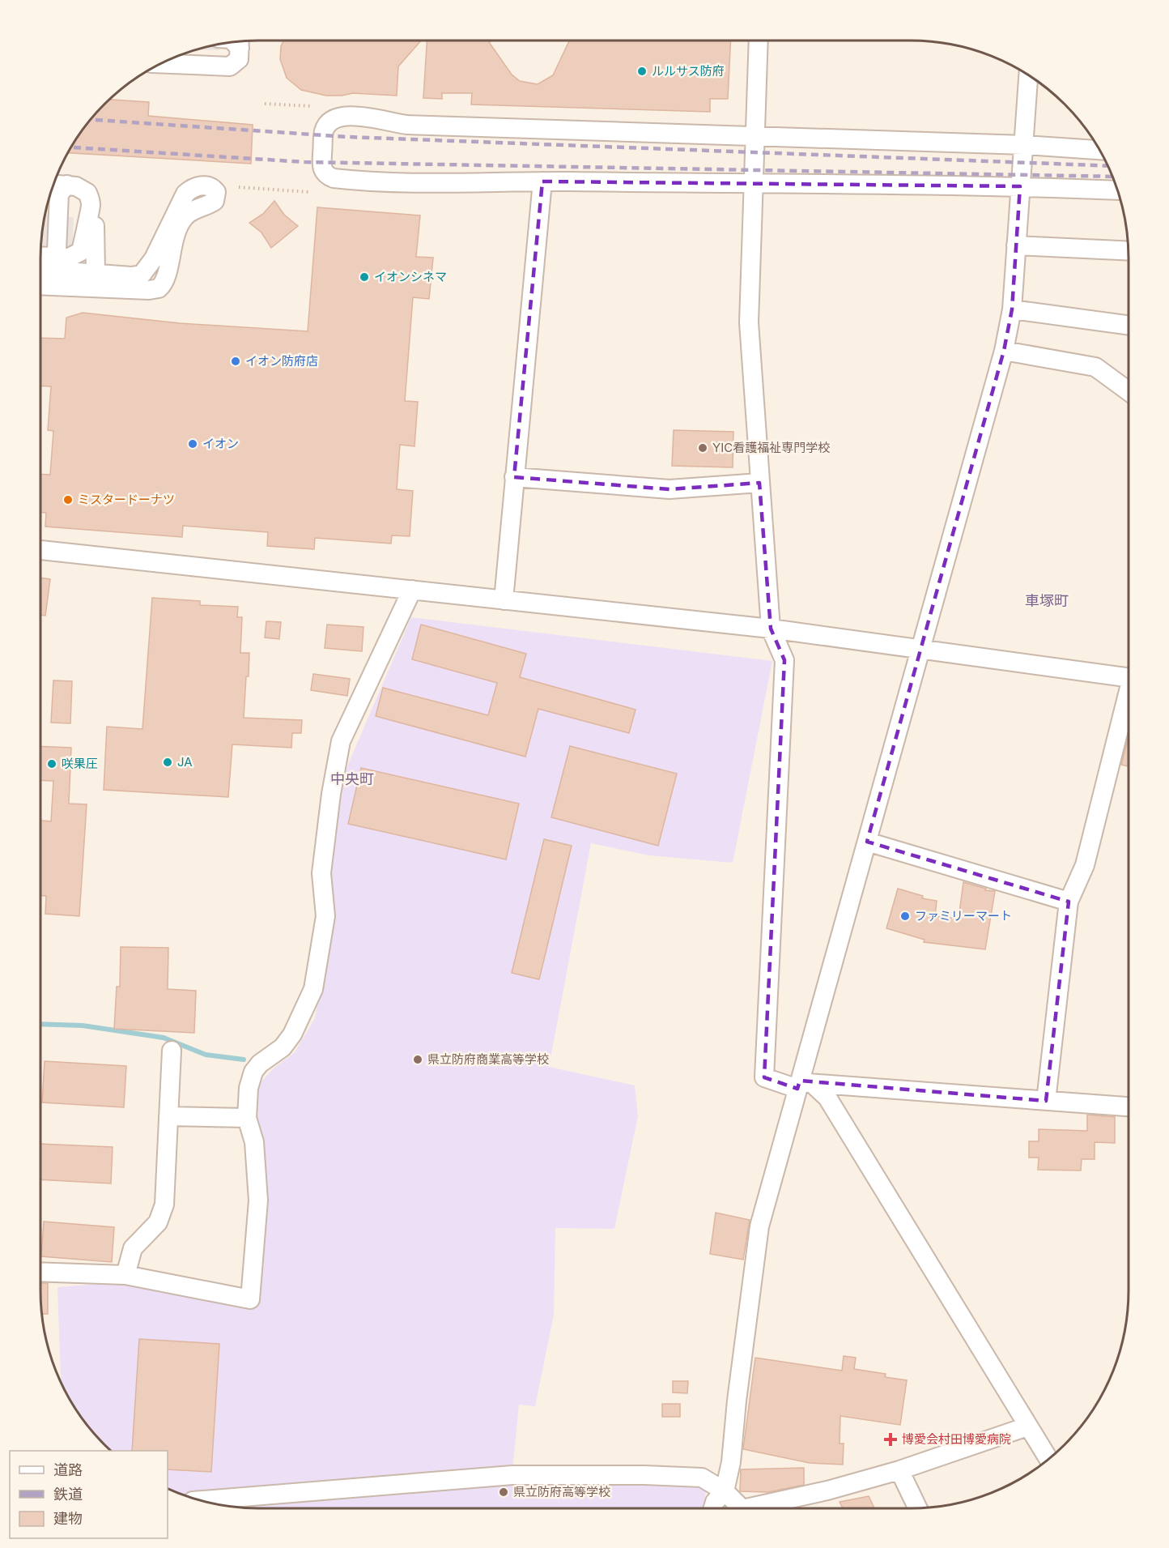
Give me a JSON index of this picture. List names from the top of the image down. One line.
{"districts":["車塚町","中央町"],"places":{"other":["ルルサス防府","イオンシネマ","イオン防府店","イオン","YIC看護福祉専門学校","ミスタードーナツ","JA","咲果圧","ファミリーマート","県立防府商業高等学校","県立防府高等学校"],"health":["博愛会村田博愛病院"]},"legend":["道路","鉄道","建物"]}
